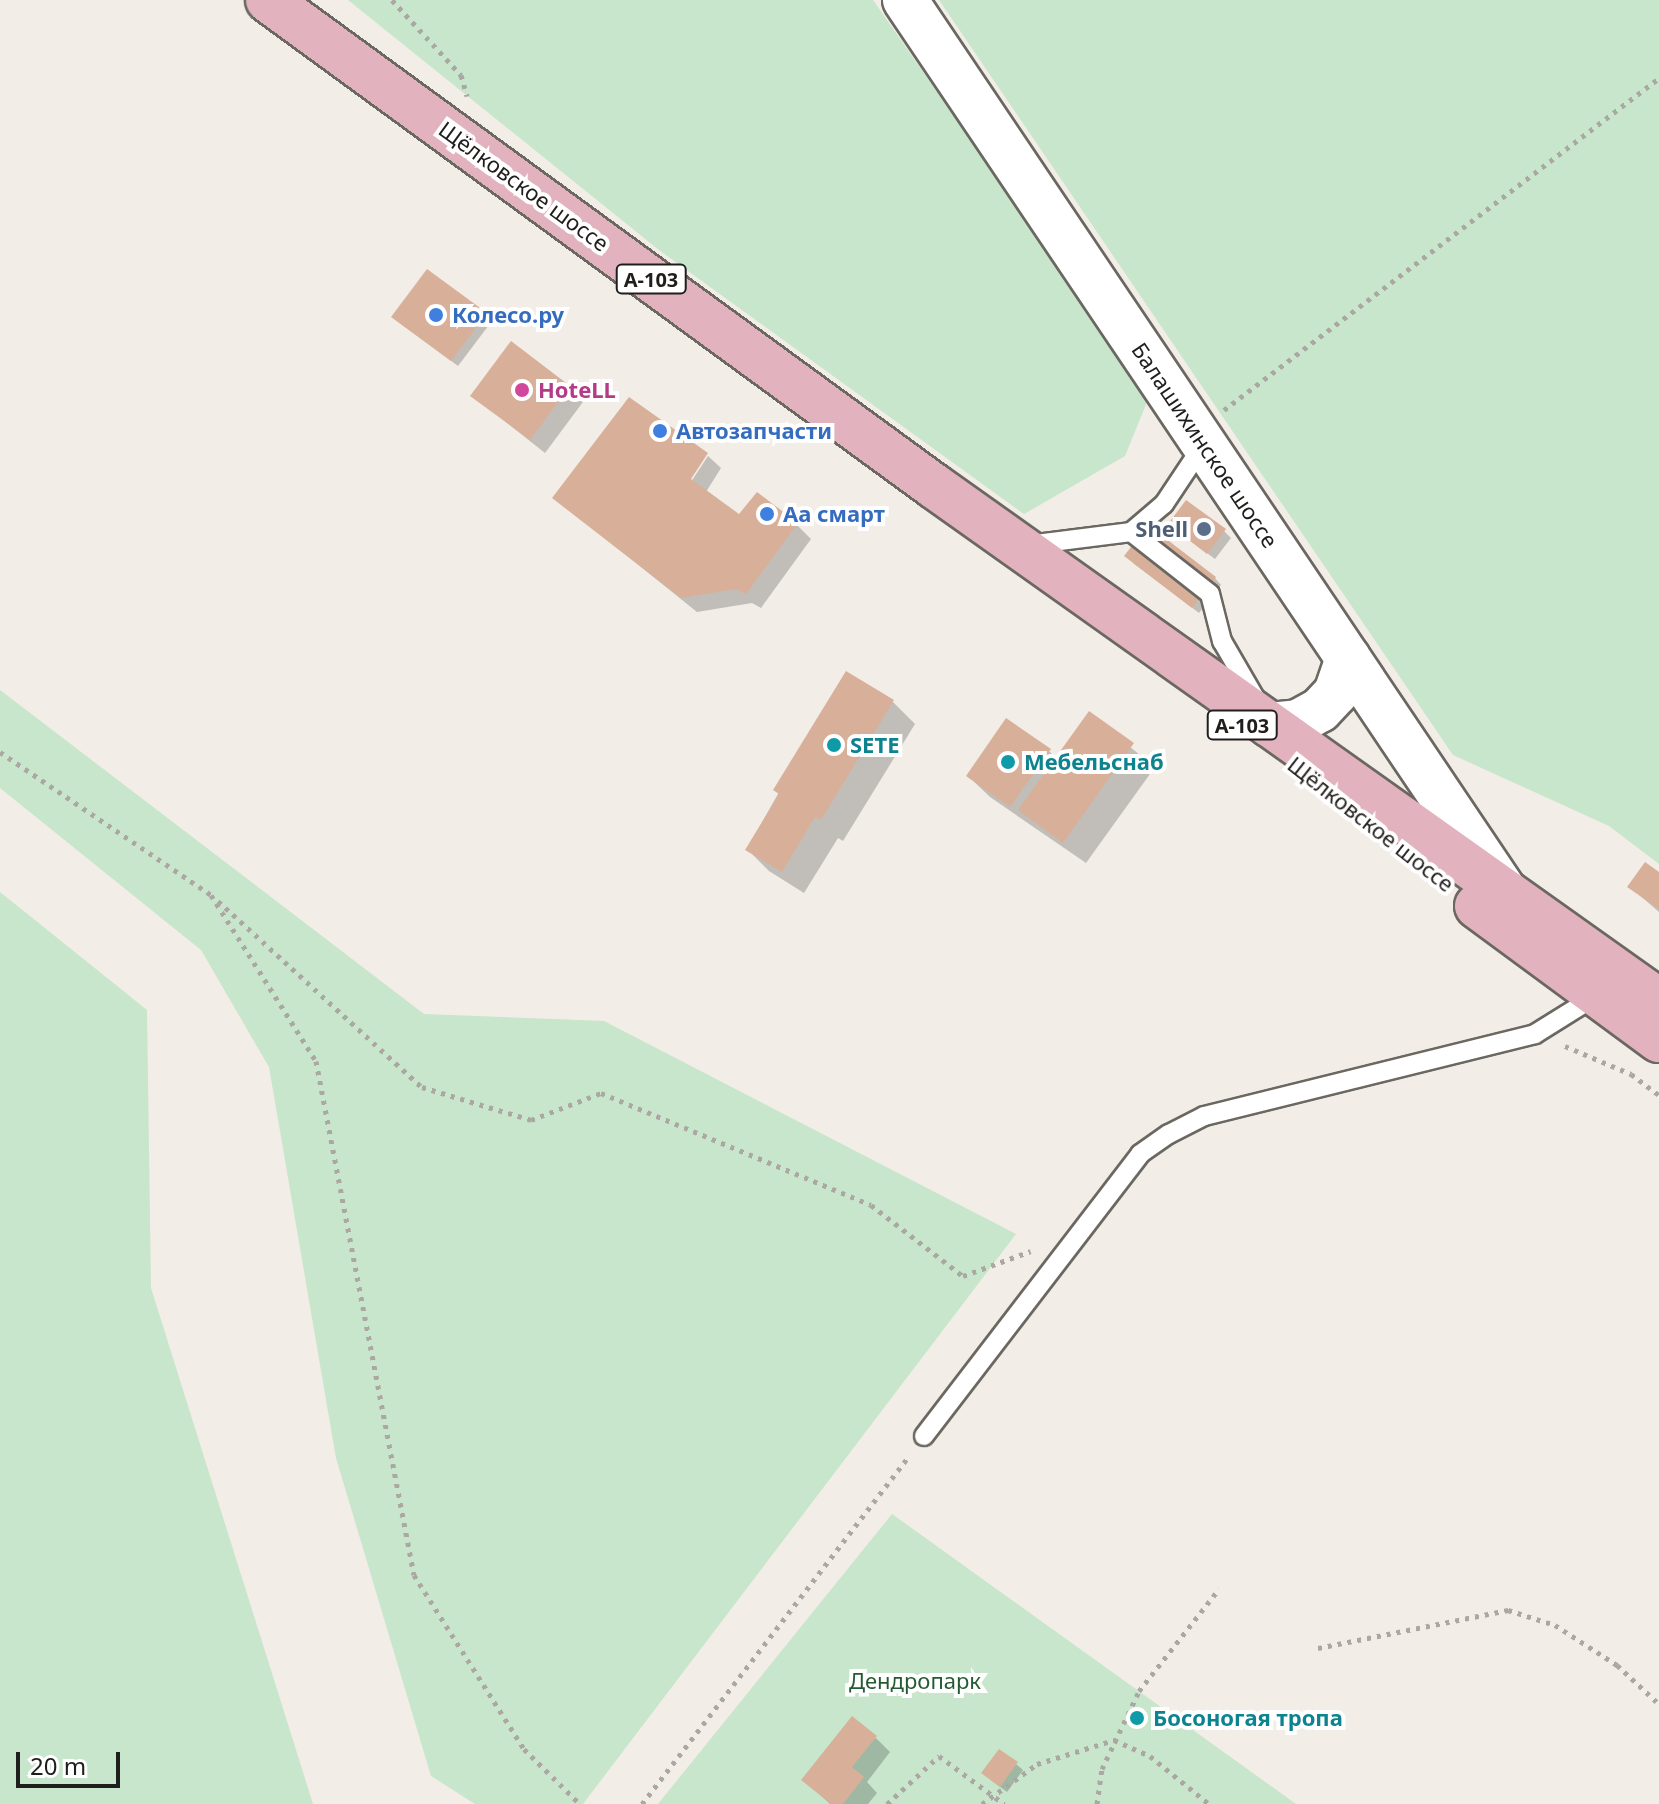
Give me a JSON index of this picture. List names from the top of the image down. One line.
{"streets":{"main road":["Щёлковское шоссе","А-103","Балашихинское шоссе"]},"crossings":[["Щёлковское шоссе","Балашихинское шоссе"]],"parks":["Дендропарк"],"places":["Колесо.ру","HoteLL","Автозапчасти","Аа смарт","Shell","SETE","Мебельснаб","Босоногая тропа"],"scale_bar":"20 m"}
